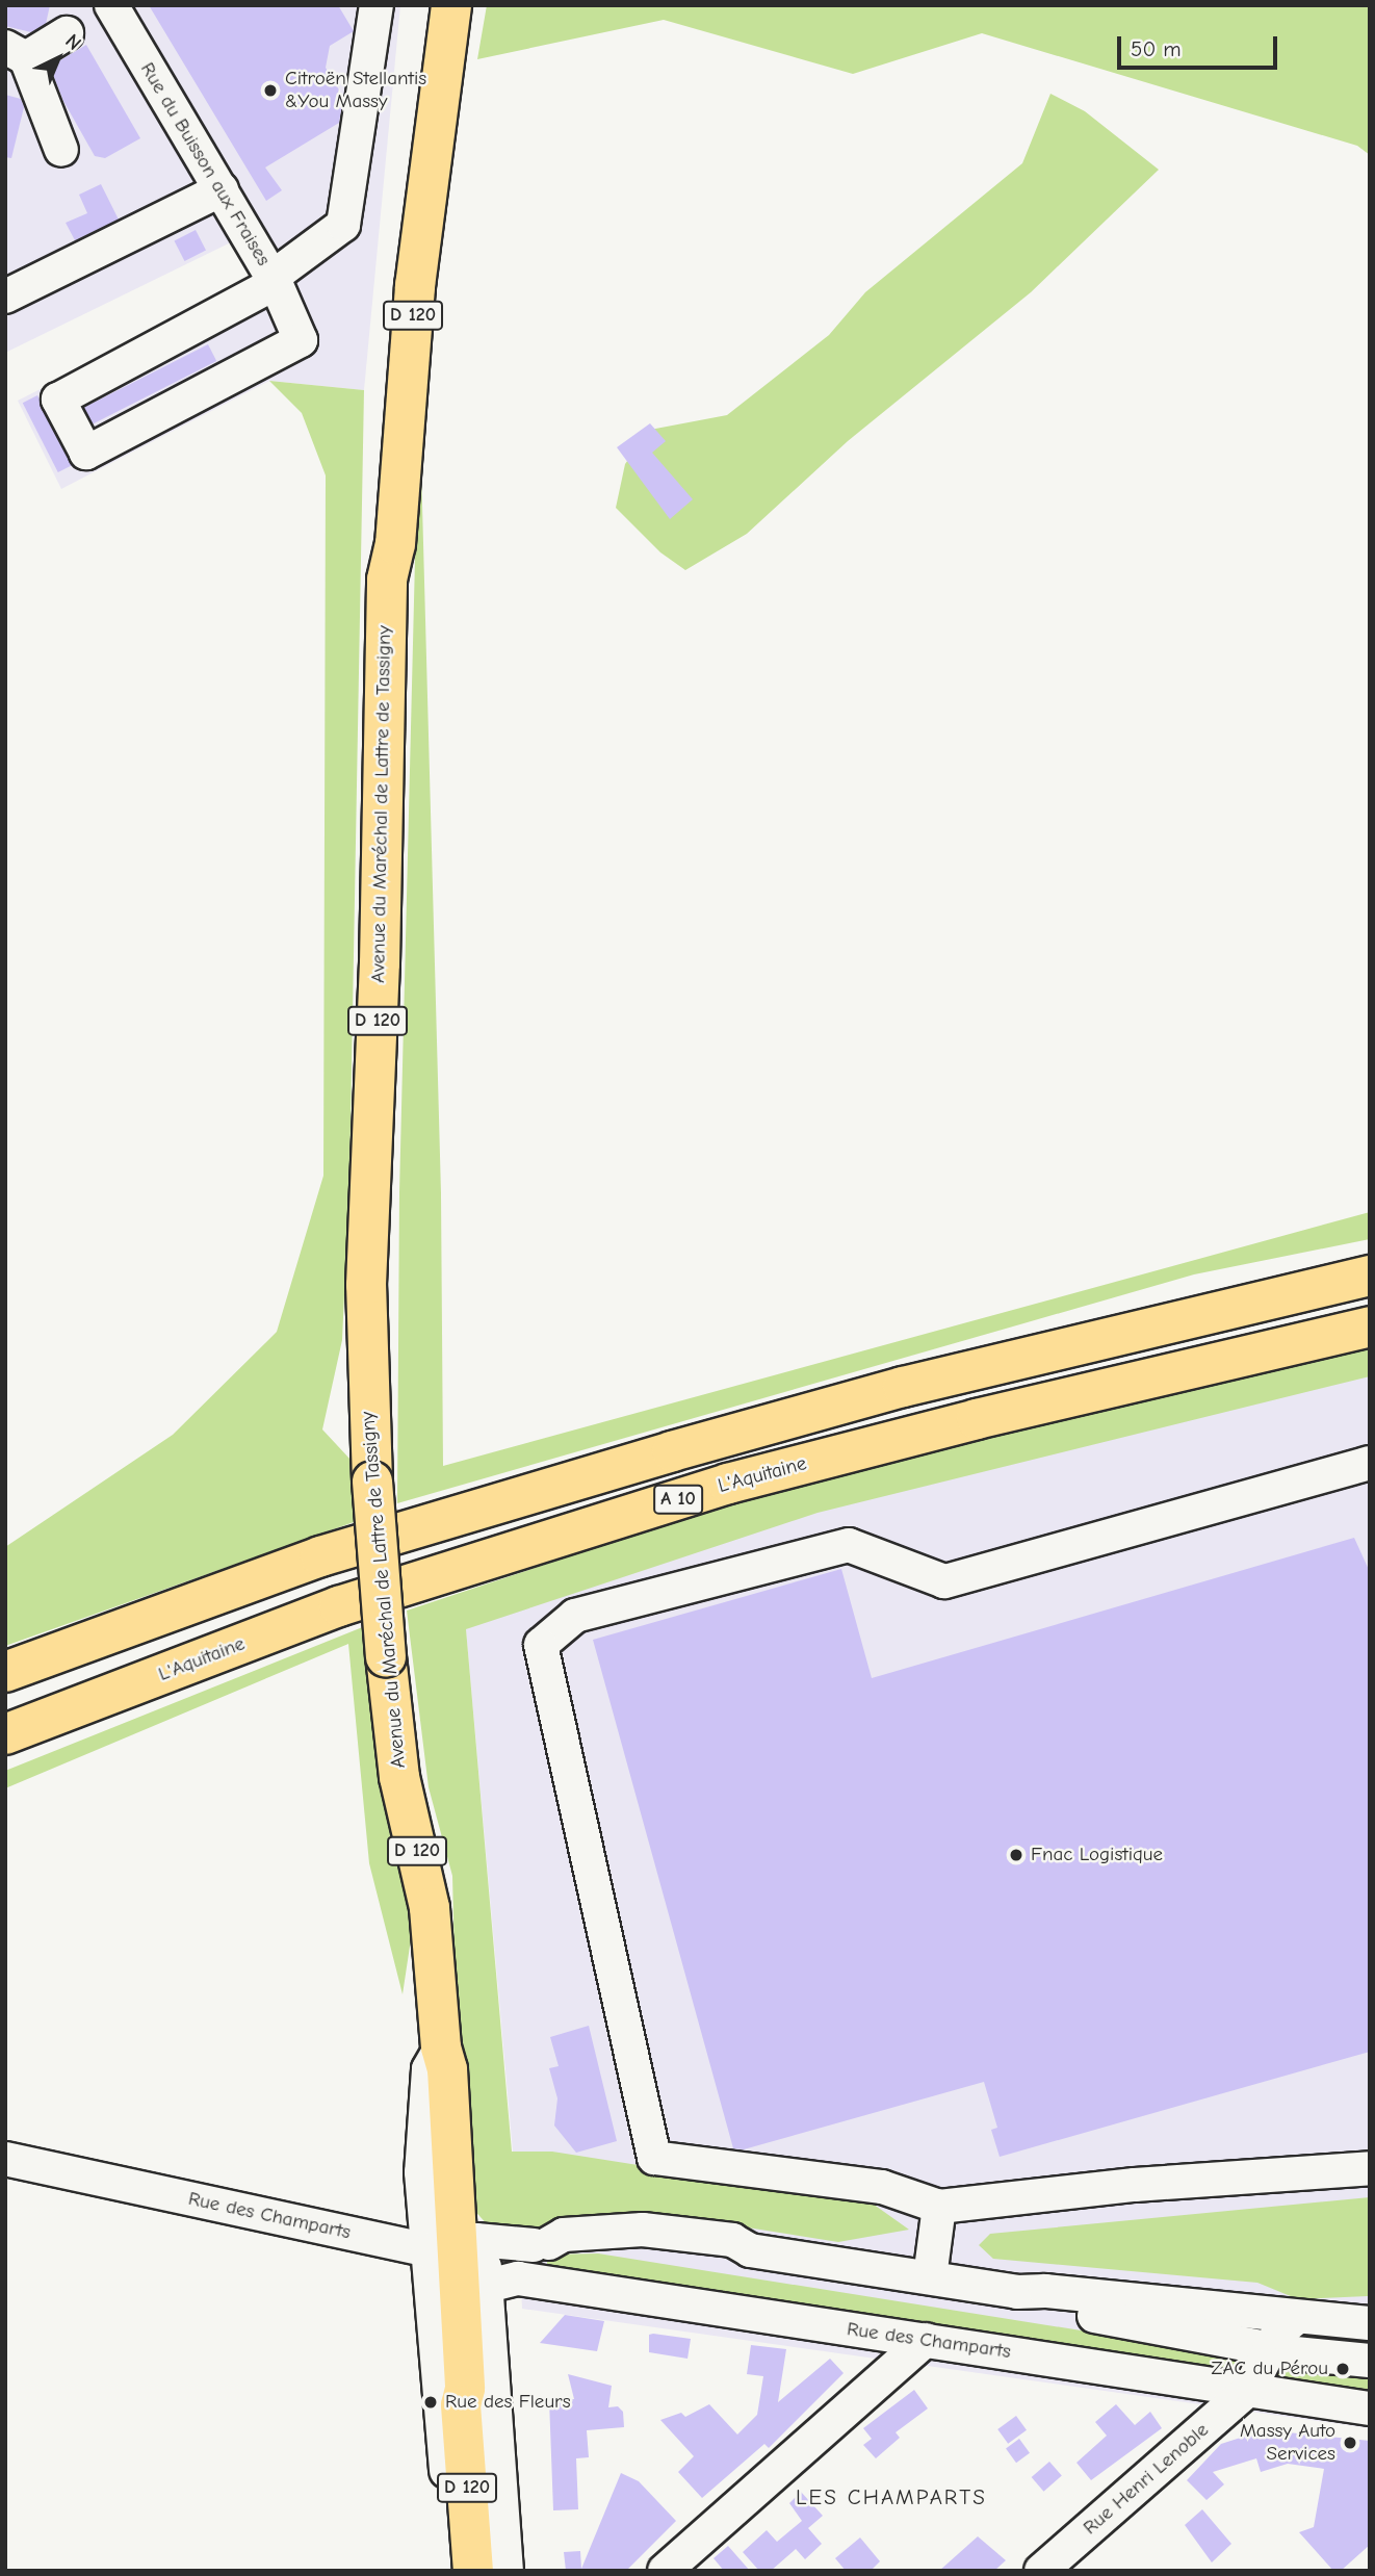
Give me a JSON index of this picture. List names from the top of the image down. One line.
{"streets":{"main road":["D 120","Avenue du Maréchal de Lattre de Tassigny","L'Aquitaine","A 10"],"street":["Rue du Buisson aux Fraises","Rue des Champarts","Rue Henri Lenoble"]},"crossings":[["Avenue du Maréchal de Lattre de Tassigny","Rue des Champarts"],["Rue des Champarts","Rue Henri Lenoble"]],"districts":["LES CHAMPARTS"],"places":["Citroën Stellantis &You Massy","Fnac Logistique","ZAC du Pérou","Rue des Fleurs","Massy Auto Services"],"scale_bar":"50 m","north":"top right"}
